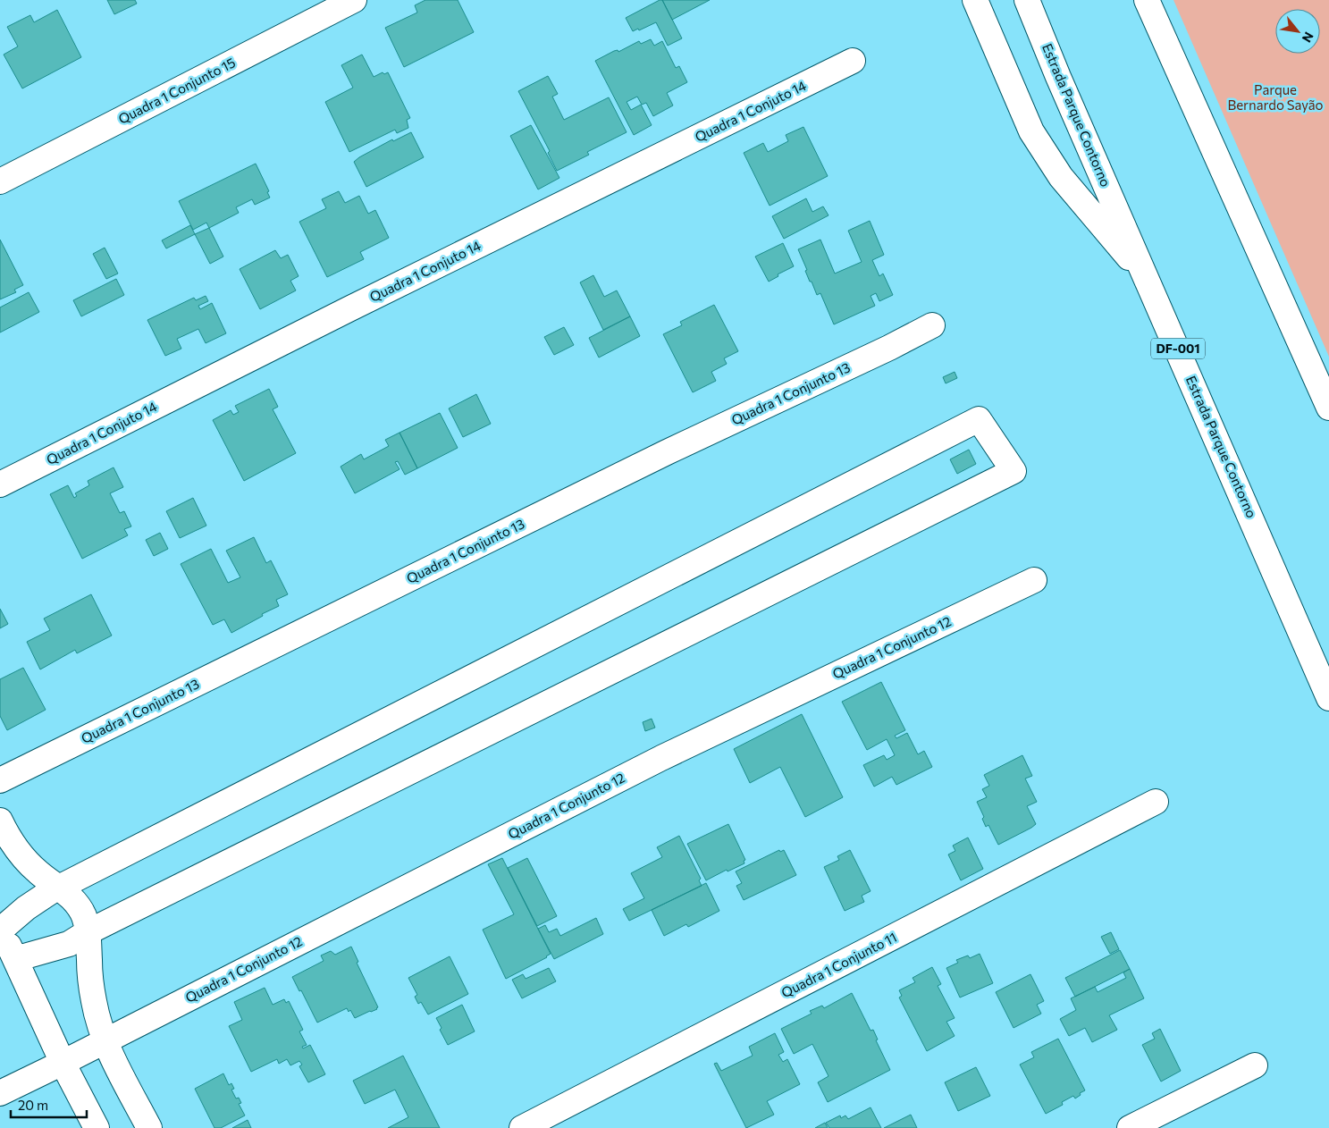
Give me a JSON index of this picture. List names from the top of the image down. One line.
{"streets":{"street":["Quadra 1 Conjunto 15","Quadra 1 Conjuto 14","Estrada Parque Contorno","DF-001","Quadra 1 Conjunto 13","Quadra 1 Conjunto 12","Quadra 1 Conjunto 11"]},"parks":["Parque Bernardo Sayão"],"scale_bar":"20 m","north":"bottom right"}
